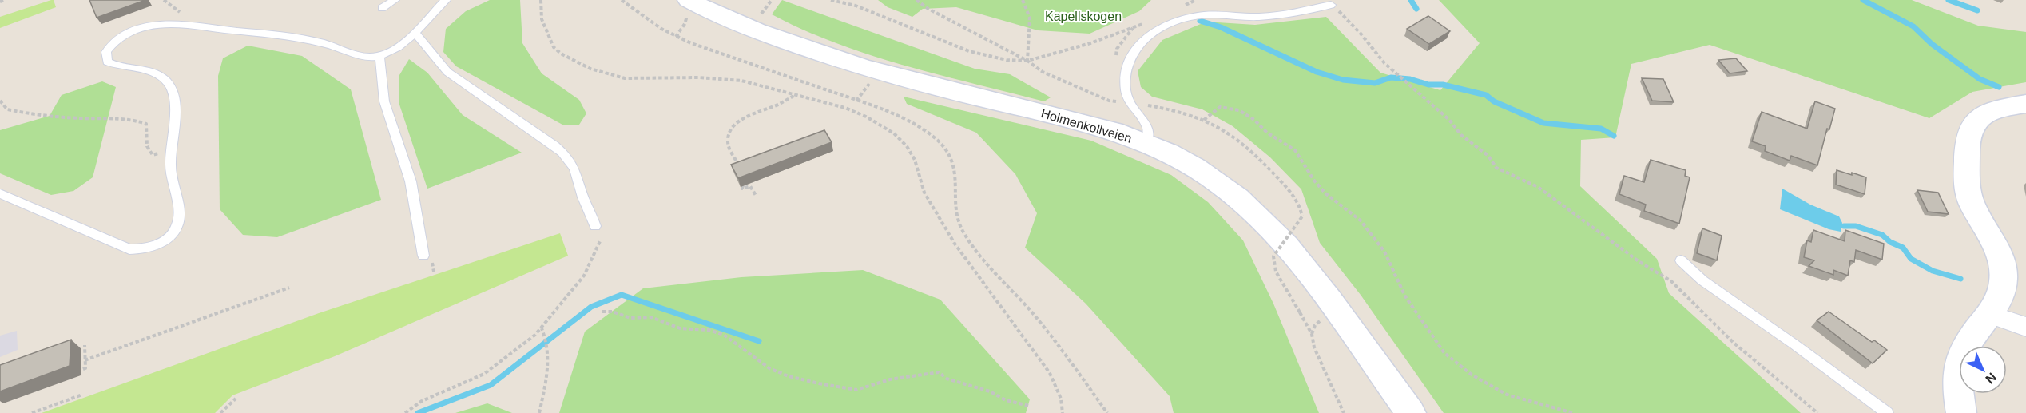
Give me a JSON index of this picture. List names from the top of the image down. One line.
{"streets":{"main road":["Holmenkollveien"]},"parks":["Kapellskogen"],"north":"bottom right"}
